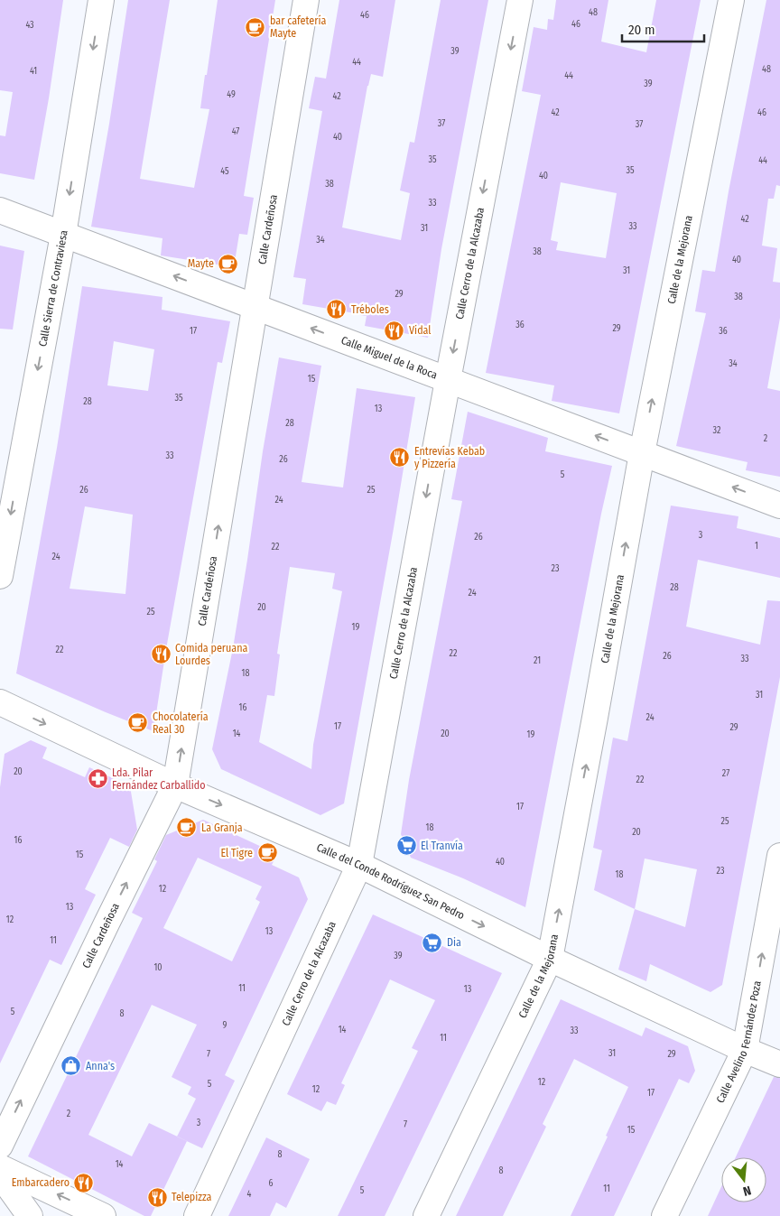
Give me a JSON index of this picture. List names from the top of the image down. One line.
{"streets":{"street":["Calle Cardeñosa","Calle de la Mejorana","Calle Cerro de la Alcazaba","Calle Sierra de Contraviesa","Calle Miguel de la Roca","Calle del Conde Rodríguez San Pedro","Calle Avelino Fernández Poza"]},"crossings":[["Calle Cardeñosa","Calle Miguel de la Roca"],["Calle Cardeñosa","Calle del Conde Rodríguez San Pedro"],["Calle de la Mejorana","Calle Miguel de la Roca"],["Calle de la Mejorana","Calle del Conde Rodríguez San Pedro"],["Calle Cerro de la Alcazaba","Calle Miguel de la Roca"],["Calle Cerro de la Alcazaba","Calle del Conde Rodríguez San Pedro"],["Calle Sierra de Contraviesa","Calle Miguel de la Roca"],["Calle del Conde Rodríguez San Pedro","Calle Avelino Fernández Poza"]],"one_way":["Calle Cardeñosa","Calle de la Mejorana","Calle Cerro de la Alcazaba","Calle Sierra de Contraviesa","Calle Miguel de la Roca","Calle del Conde Rodríguez San Pedro","Calle Avelino Fernández Poza"],"places":{"cafe":["bar cafetería Mayte","Mayte","Chocolatería Real 30","La Granja","El Tigre"],"restaurant":["Tréboles","Vidal","Entrevías Kebab y Pizzería","Comida peruana Lourdes","Embarcadero","Telepizza"],"pharmacy":["Lda. Pilar Fernández Carballido"],"supermarket":["El Tranvía","Dia"],"shop":["Anna's"]},"house_numbers":["48","46","46","43","39","44","48","41","44","39","49","42","42","46","37","37","47","40","35","44","35","45","40","38","33","42","33","31","34","38","40","31","29","38","36","29","17","36","34","15","35","28","13","28","32","2","33","26","5","26","25","24","3","26","1","22","24","23","28","24","20","25","19","22","22","26","33","21","18","31","16","24","17","29","14","20","19","20","27","22","17","25","18","20","16","15","40","23","18","12","13","12","13","11","39","10","11","13","5","8","9","14","33","11","31","7","29","12","5","12","17","2","3","7","15","8","14","8","6","11","5","4"],"scale_bar":"20 m","north":"bottom"}
